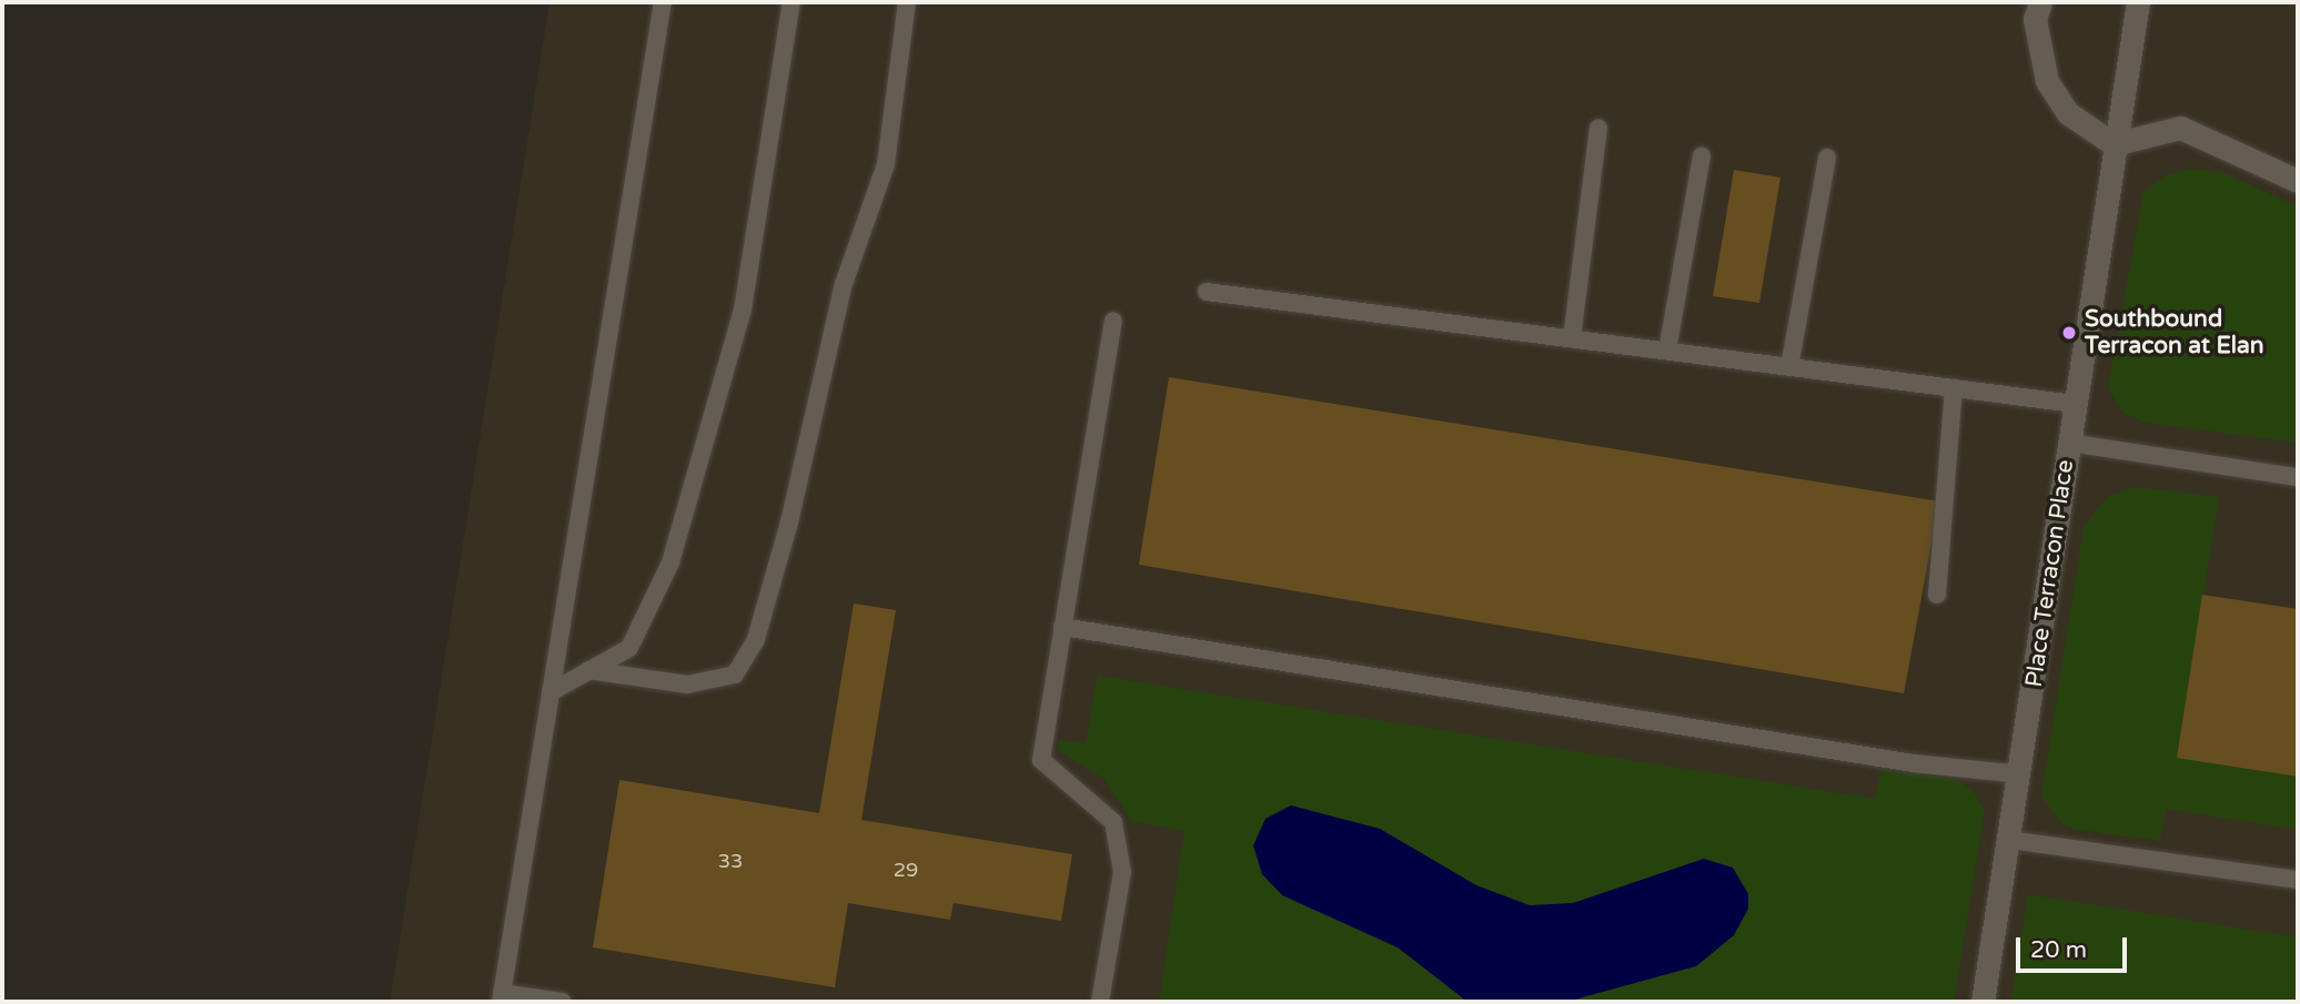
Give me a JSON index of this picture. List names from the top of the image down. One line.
{"streets":{"street":["Place Terracon Place"]},"places":["Southbound Terracon at Elan"],"house_numbers":["33","29"],"scale_bar":"20 m"}
